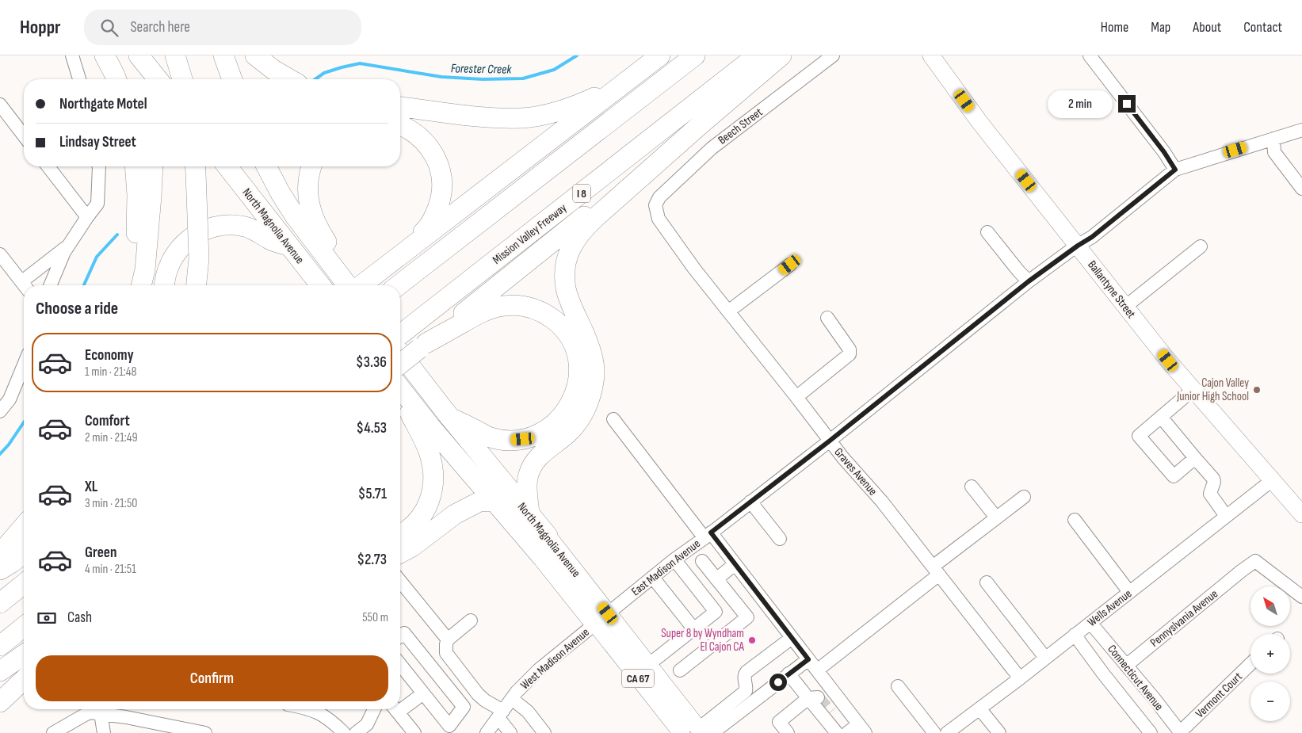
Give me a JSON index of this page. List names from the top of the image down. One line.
{"streets":{"highway":["I 8","North Magnolia Avenue","Mission Valley Freeway"],"main road":["Ballantyne Street","CA 67"],"street":["Beech Street","Graves Avenue","East Madison Avenue","Wells Avenue","Pennyslvania Avenue","West Madison Avenue","Connecticut Avenue","Vermont Court"]},"crossings":[["Beech Street","Graves Avenue"],["North Magnolia Avenue","East Madison Avenue"],["North Magnolia Avenue","West Madison Avenue"],["Ballantyne Street","East Madison Avenue"],["Ballantyne Street","Wells Avenue"],["Graves Avenue","East Madison Avenue"],["Graves Avenue","Wells Avenue"],["East Madison Avenue","West Madison Avenue"],["Wells Avenue","Connecticut Avenue"],["Pennyslvania Avenue","Connecticut Avenue"],["Connecticut Avenue","Vermont Court"]],"water":["Forester Creek"],"places":["Cajon Valley Junior High School","Super 8 by Wyndham El Cajon CA"],"north":"top left","page":{"header":"Hoppr","search":"Search here","nav":["Home","Map","About","Contact"],"banner":["Northgate Motel","Lindsay Street"],"bubble":"2 min","heading":"Choose a ride","list":[{"name":"Economy","note":"1 min · 21:48","value":"$3.36"},{"name":"Comfort","note":"2 min · 21:49","value":"$4.53"},{"name":"XL","note":"3 min · 21:50","value":"$5.71"},{"name":"Green","note":"4 min · 21:51","value":"$2.73"}],"map_buttons":["+","−"],"pay":["Cash","550 m"],"buttons":"Confirm"}}
